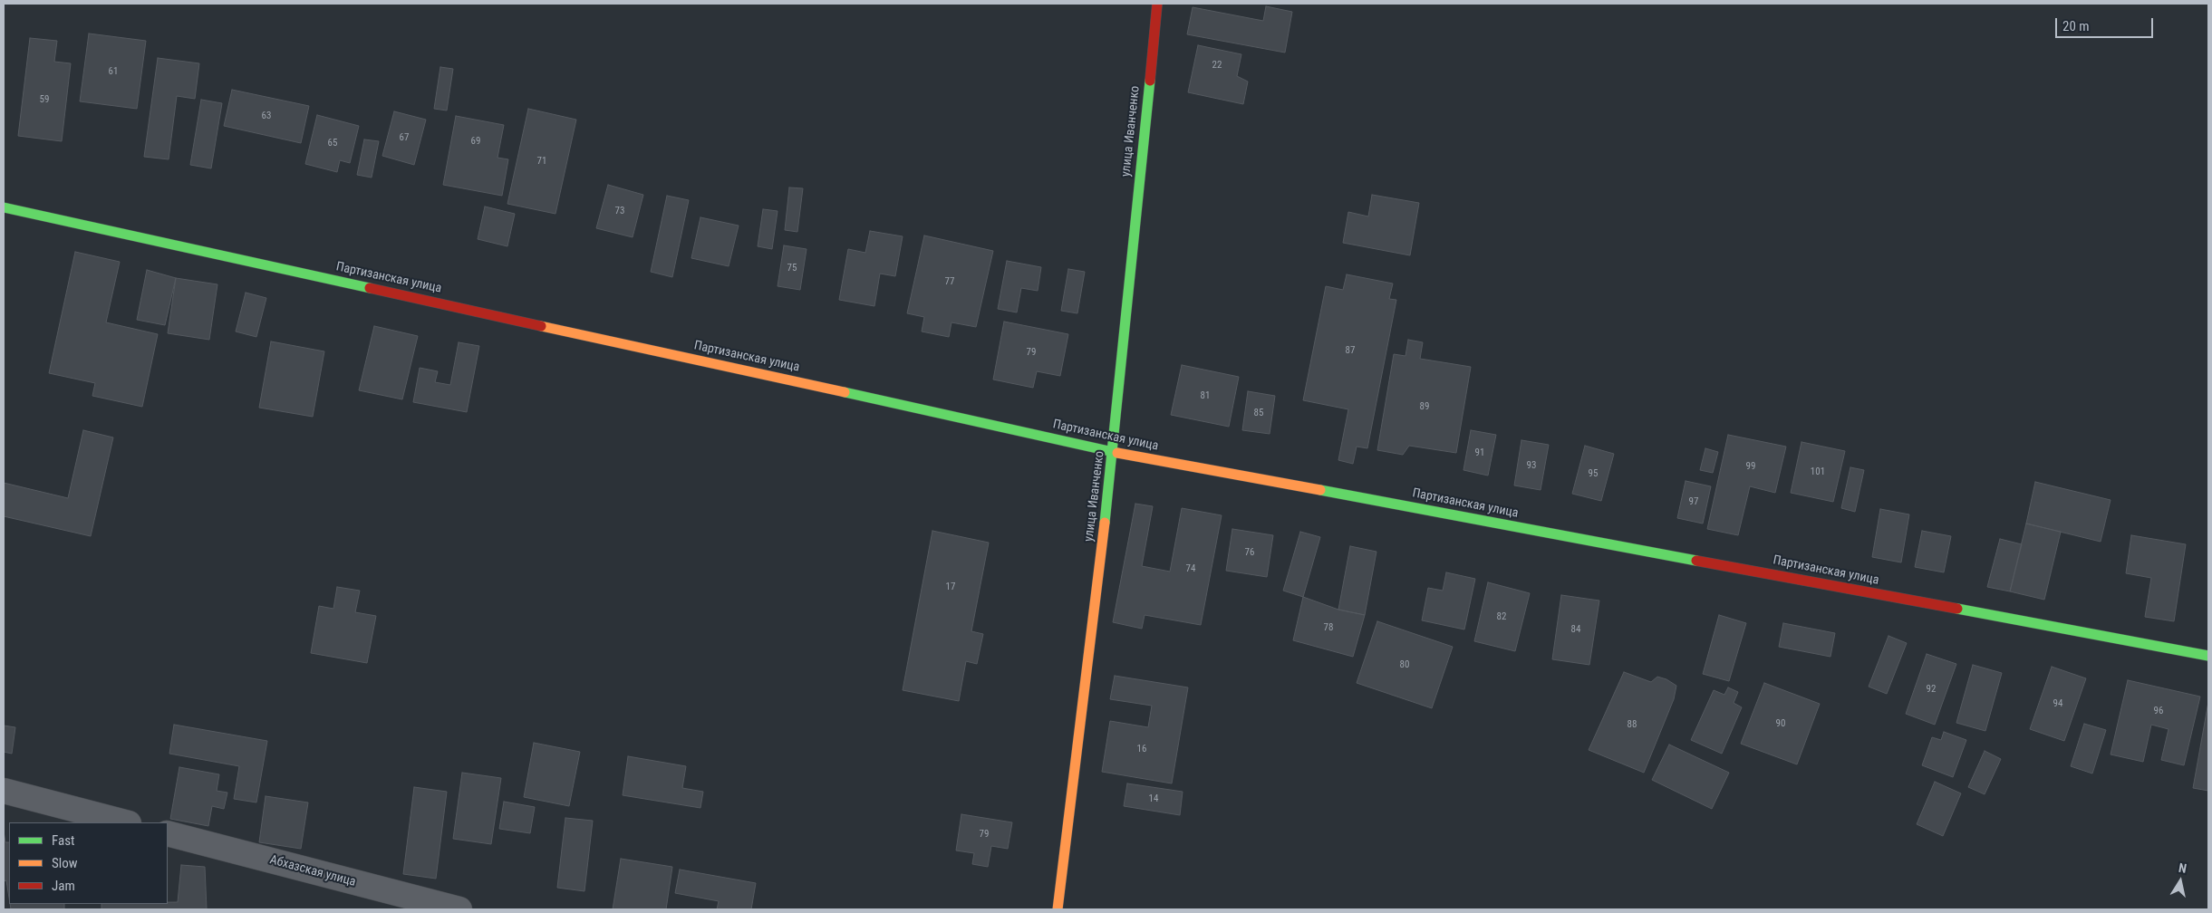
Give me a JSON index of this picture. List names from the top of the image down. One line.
{"streets":{"street":["улица Иванченко","Партизанская улица","Абхазская улица"]},"crossings":[["улица Иванченко","Партизанская улица"]],"house_numbers":["22","61","59","63","67","69","65","71","73","75","77","87","79","81","89","85","91","93","99","101","95","97","76","74","17","82","78","84","80","92","94","96","90","88","16","14","79"],"legend":["Fast","Slow","Jam"],"scale_bar":"20 m","north":"top"}
